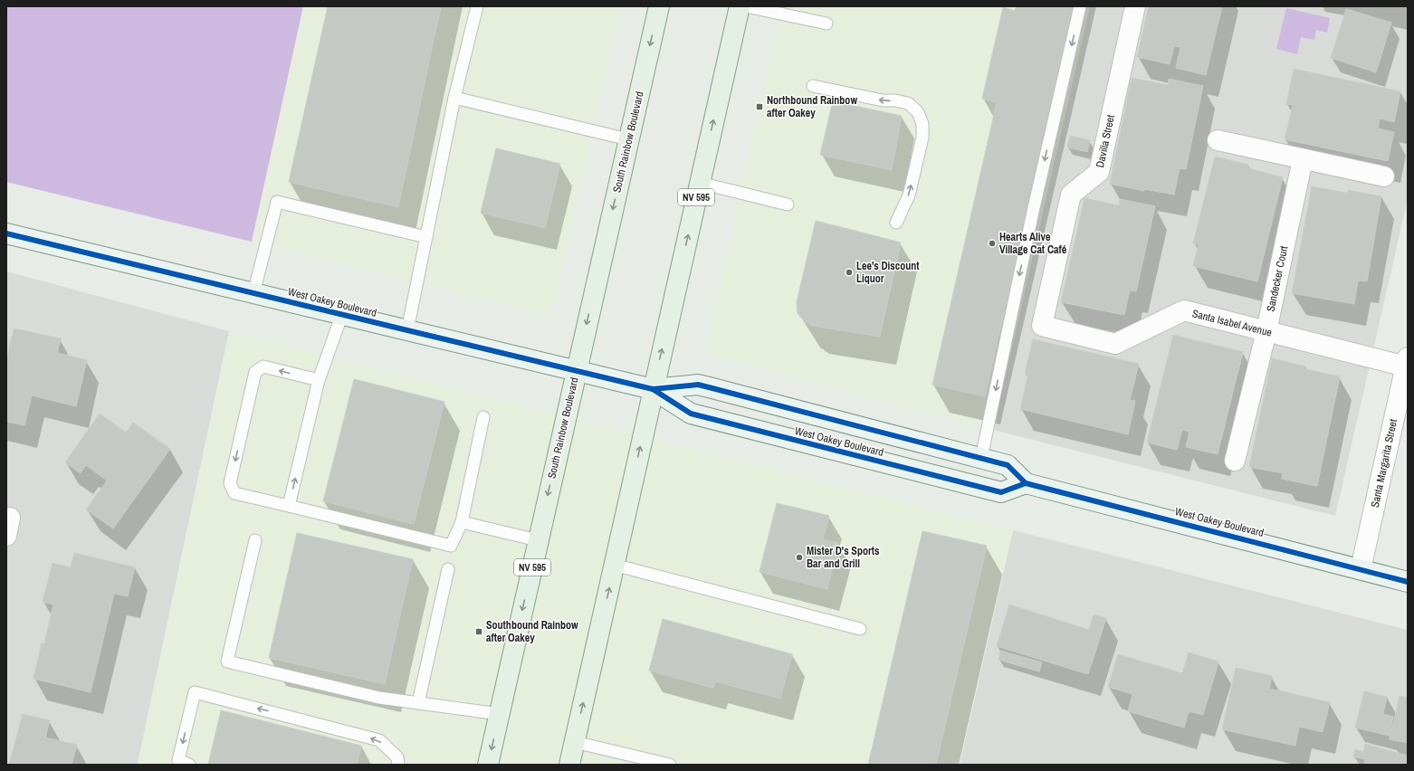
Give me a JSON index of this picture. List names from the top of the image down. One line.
{"streets":{"main road":["South Rainbow Boulevard","NV 595","West Oakey Boulevard"],"street":["Davilla Street","Sandecker Court","Santa Isabel Avenue","Santa Margarita Street"]},"crossings":[["Davilla Street","Santa Isabel Avenue"],["South Rainbow Boulevard","West Oakey Boulevard"],["NV 595","West Oakey Boulevard"],["Sandecker Court","Santa Isabel Avenue"],["West Oakey Boulevard","Santa Margarita Street"],["Santa Isabel Avenue","Santa Margarita Street"]],"places":{"transit":["Northbound Rainbow after Oakey","Southbound Rainbow after Oakey"],"other":["Hearts Alive Village Cat Café","Lee's Discount Liquor","Mister D's Sports Bar and Grill"]}}
